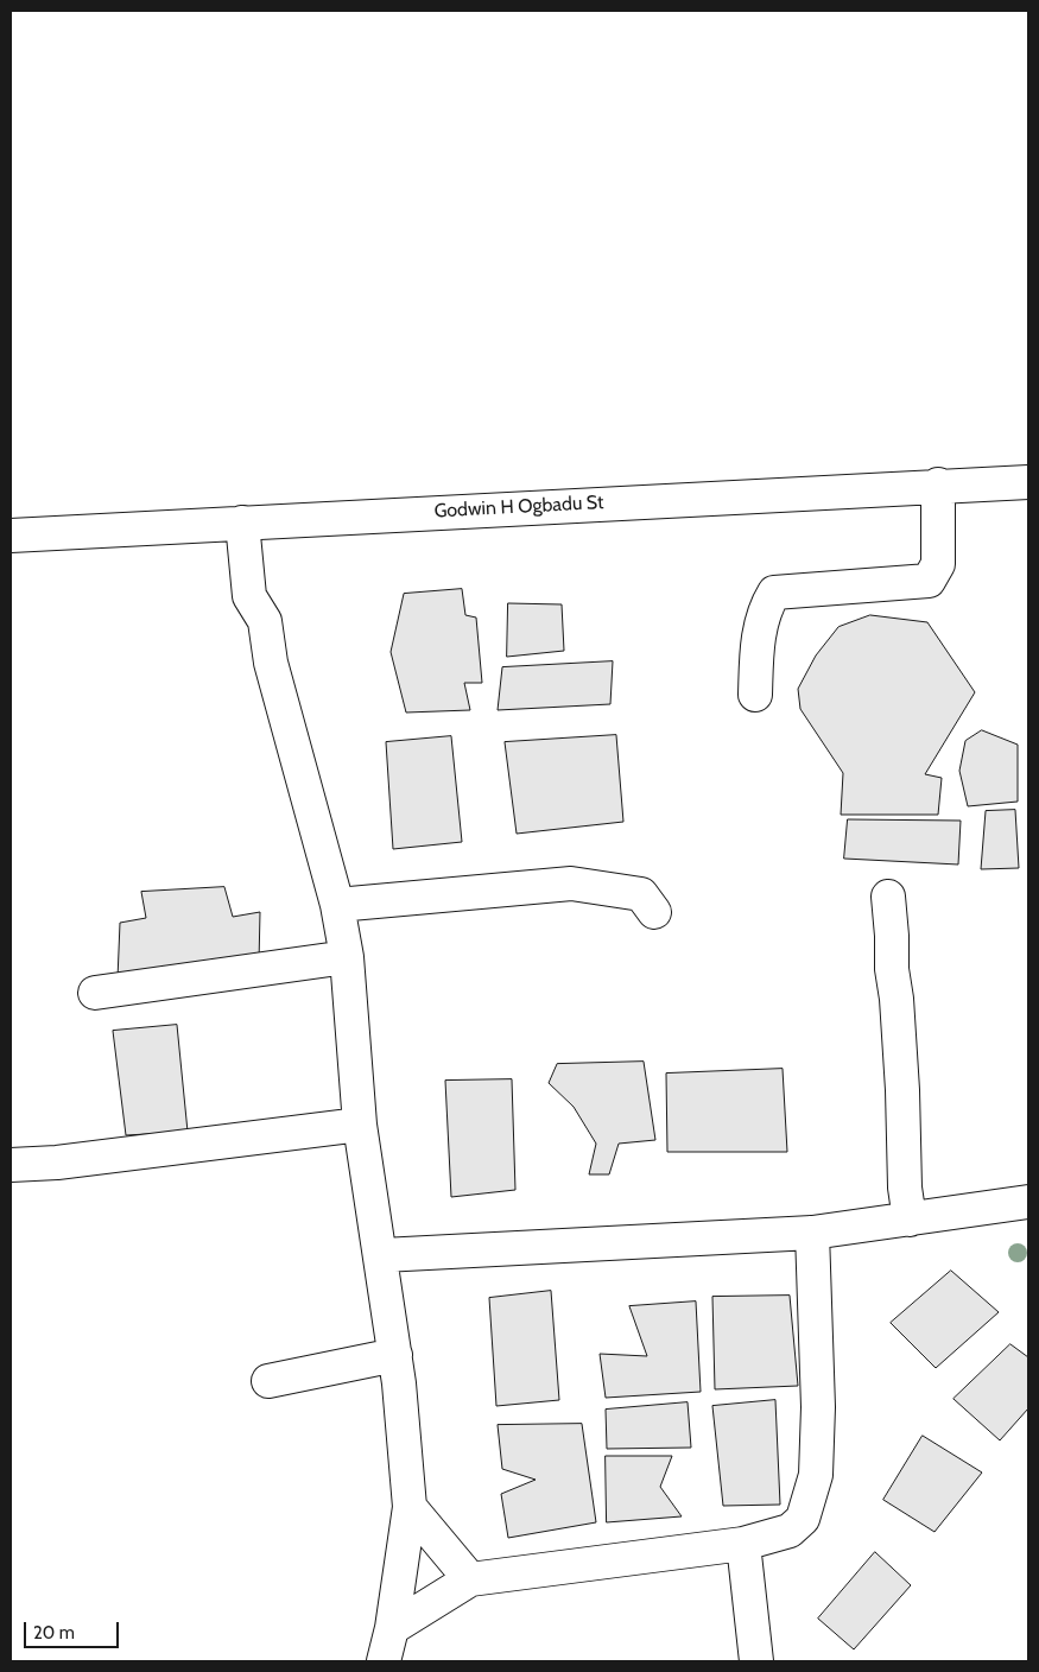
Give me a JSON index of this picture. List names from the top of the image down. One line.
{"streets":{"street":["Godwin H Ogbadu St"]},"scale_bar":"20 m"}
